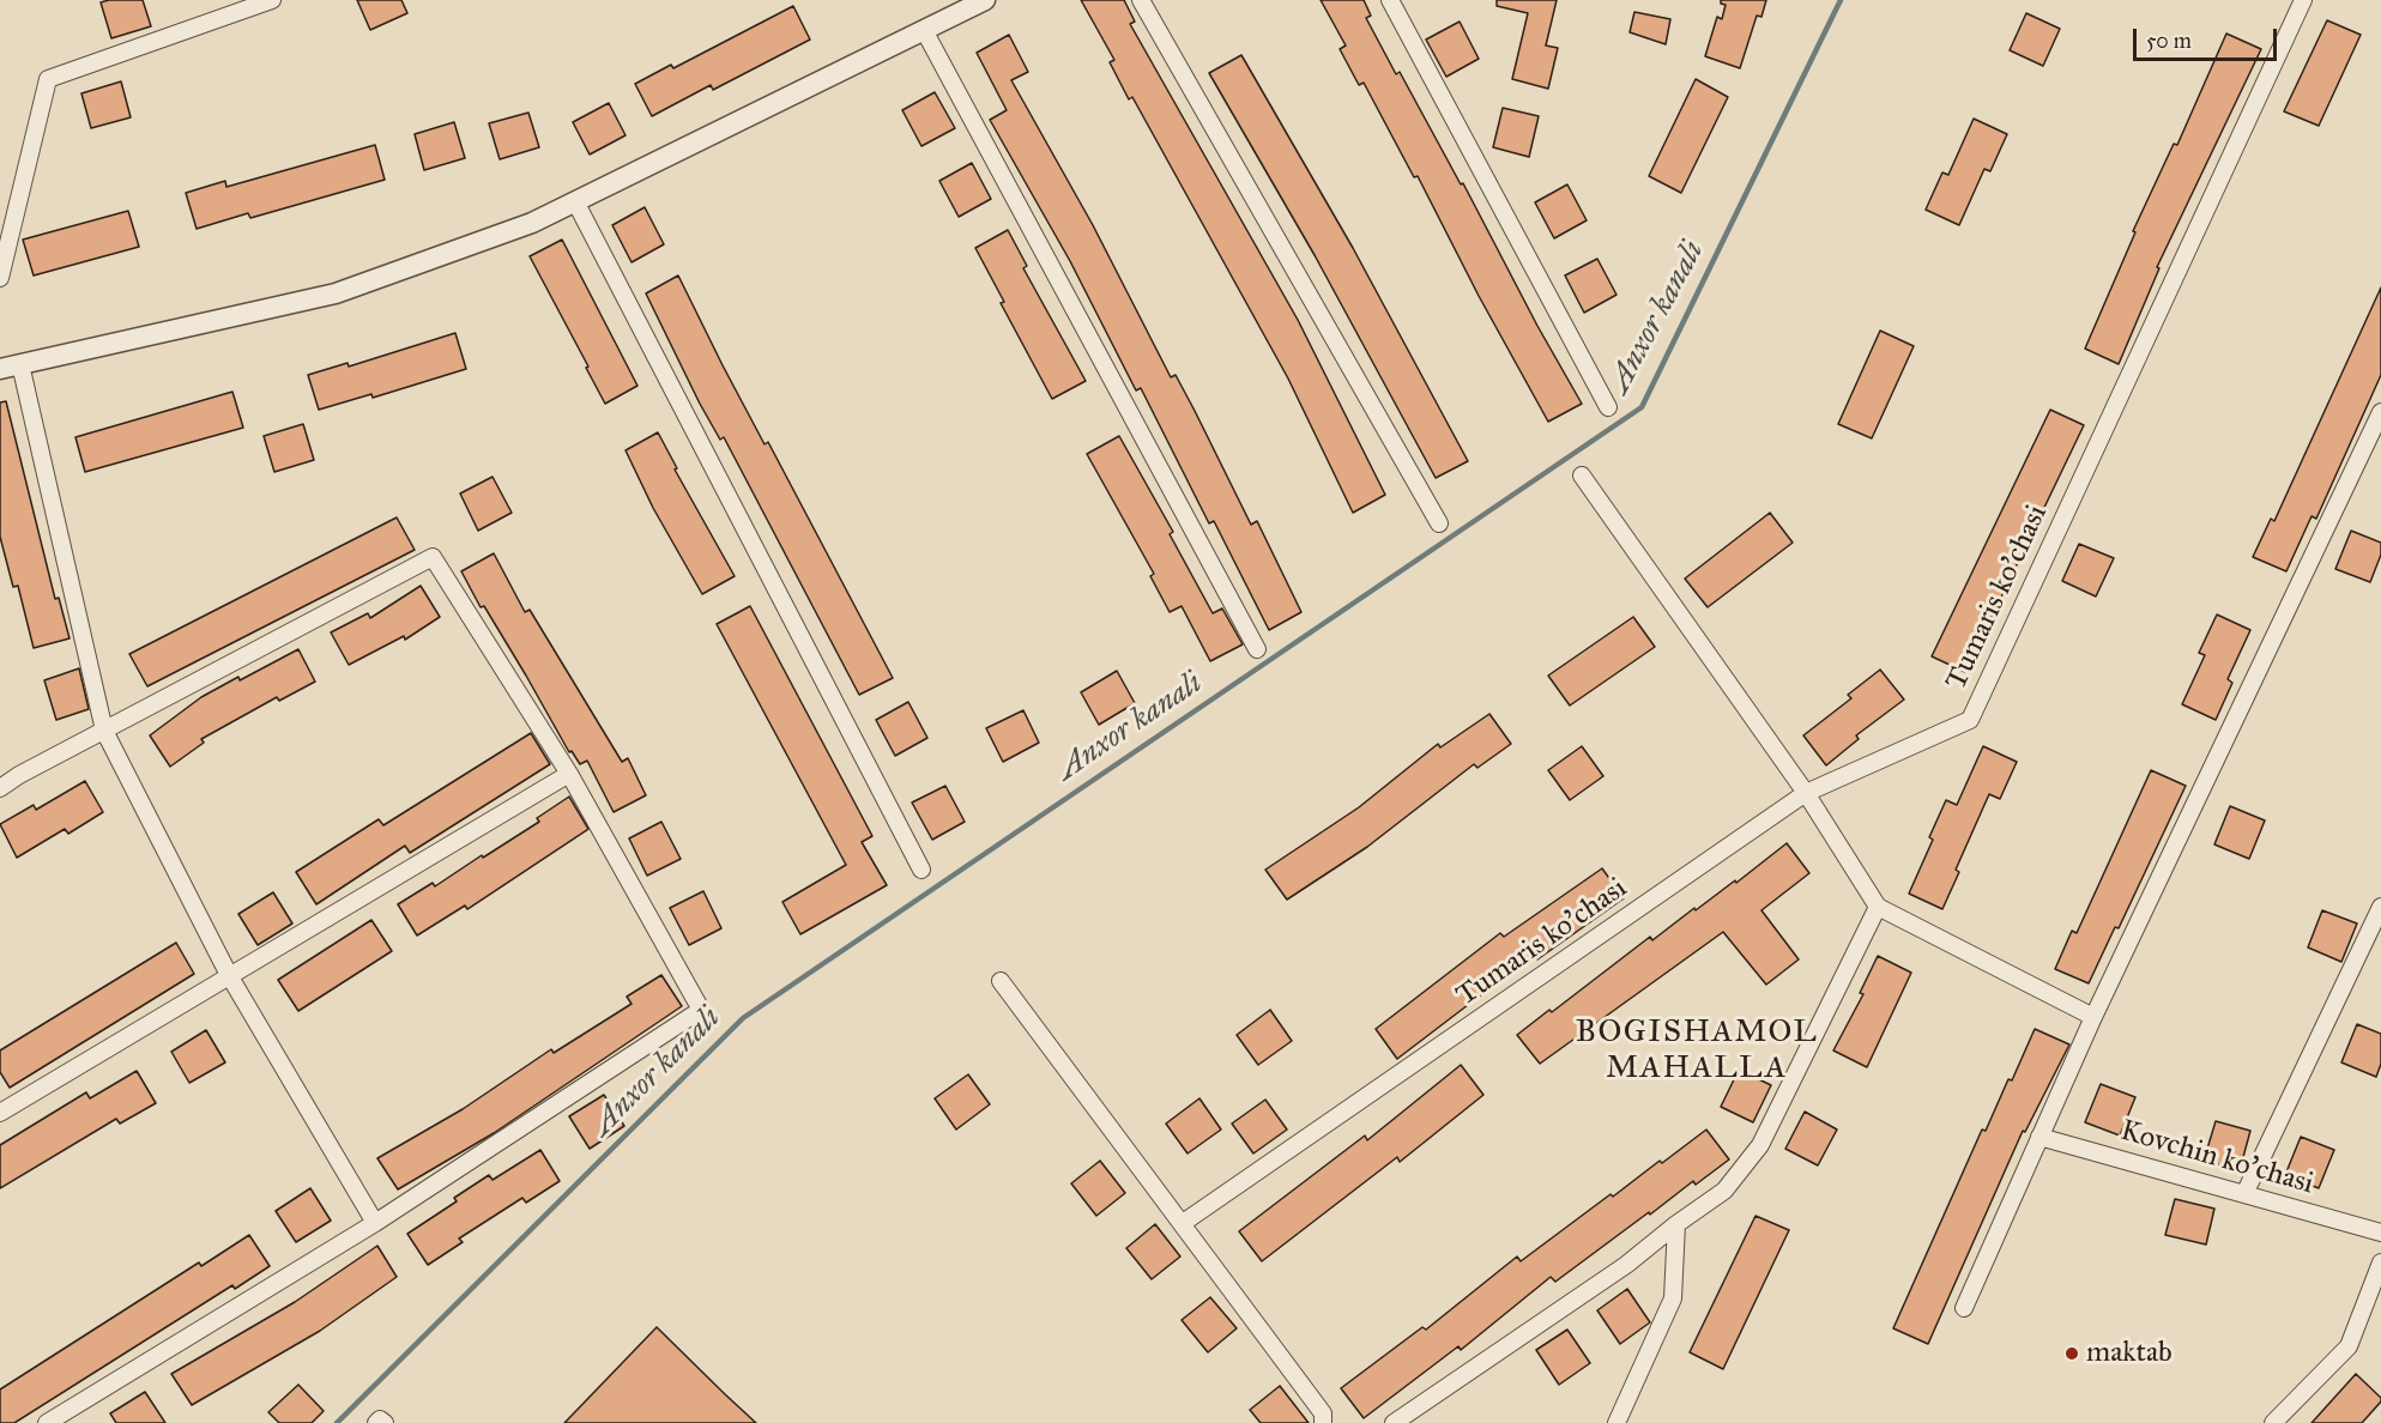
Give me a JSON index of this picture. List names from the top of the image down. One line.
{"streets":{"street":["Tumaris ko'chasi","Kovchin ko'chasi"]},"districts":["BOGISHAMOL MAHALLA"],"water":["Anxor kanali"],"places":["maktab"],"scale_bar":"50 m"}
